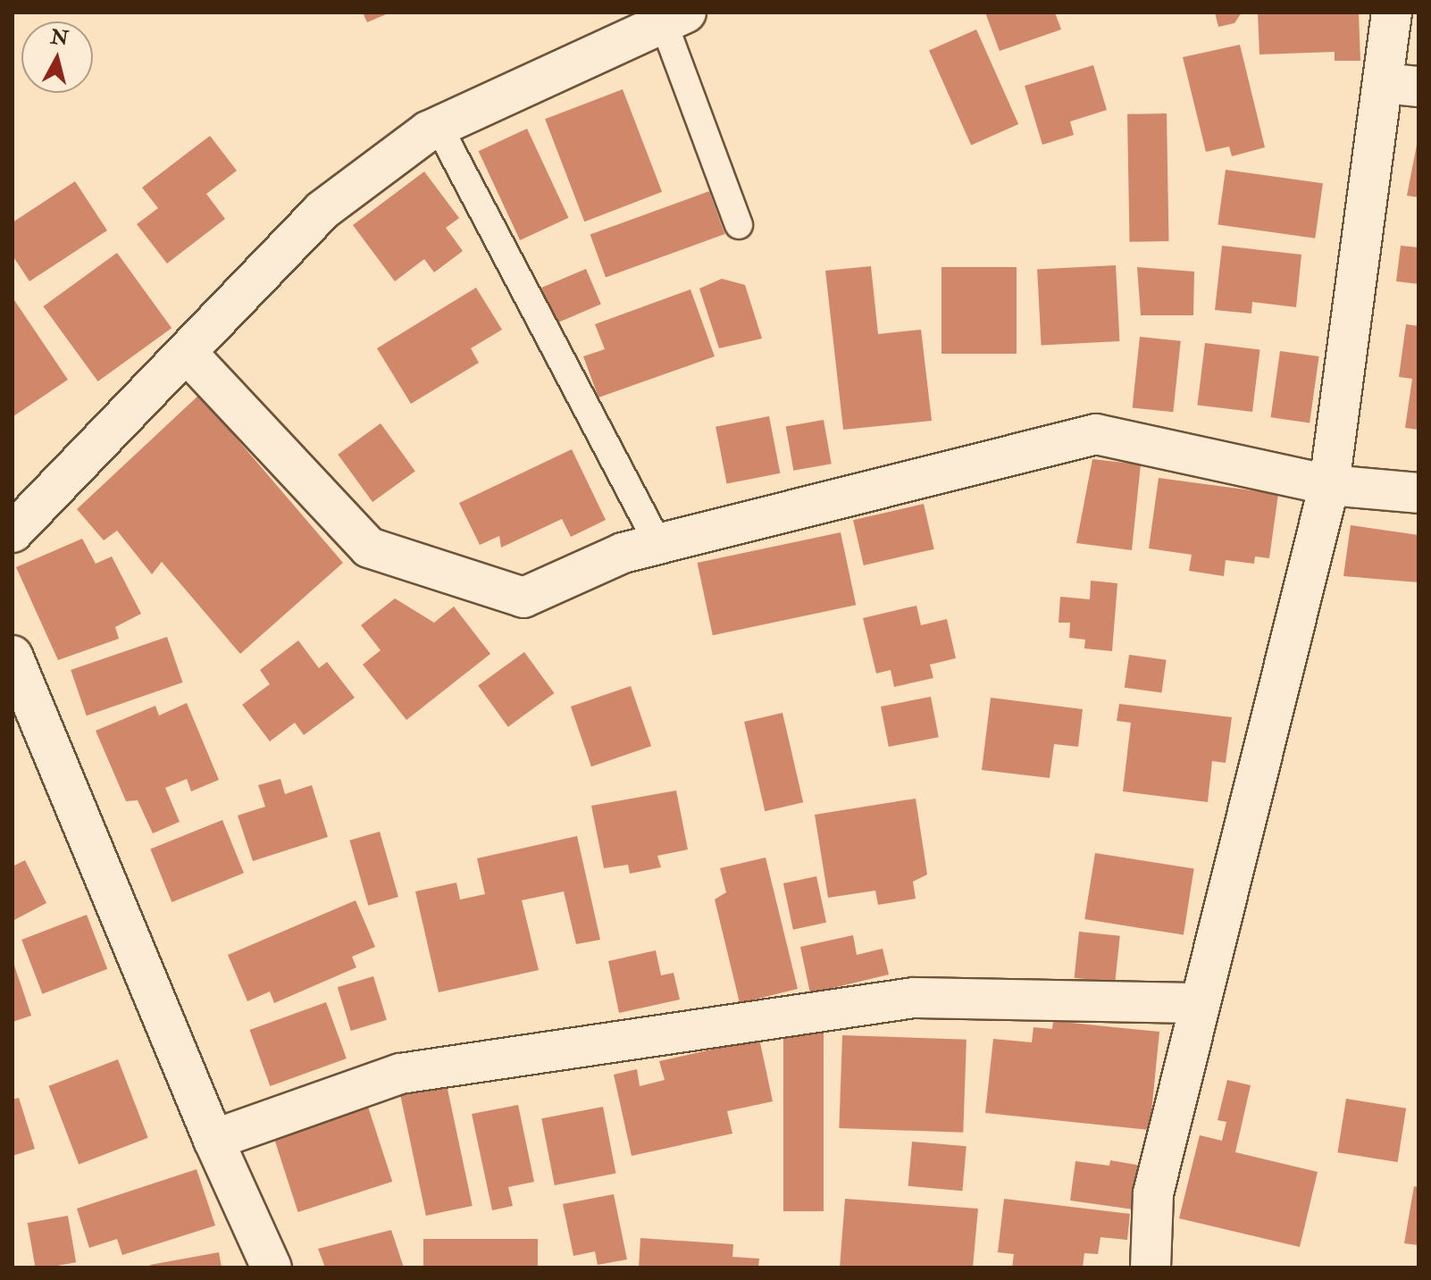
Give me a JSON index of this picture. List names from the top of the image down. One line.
{"north":"top"}
